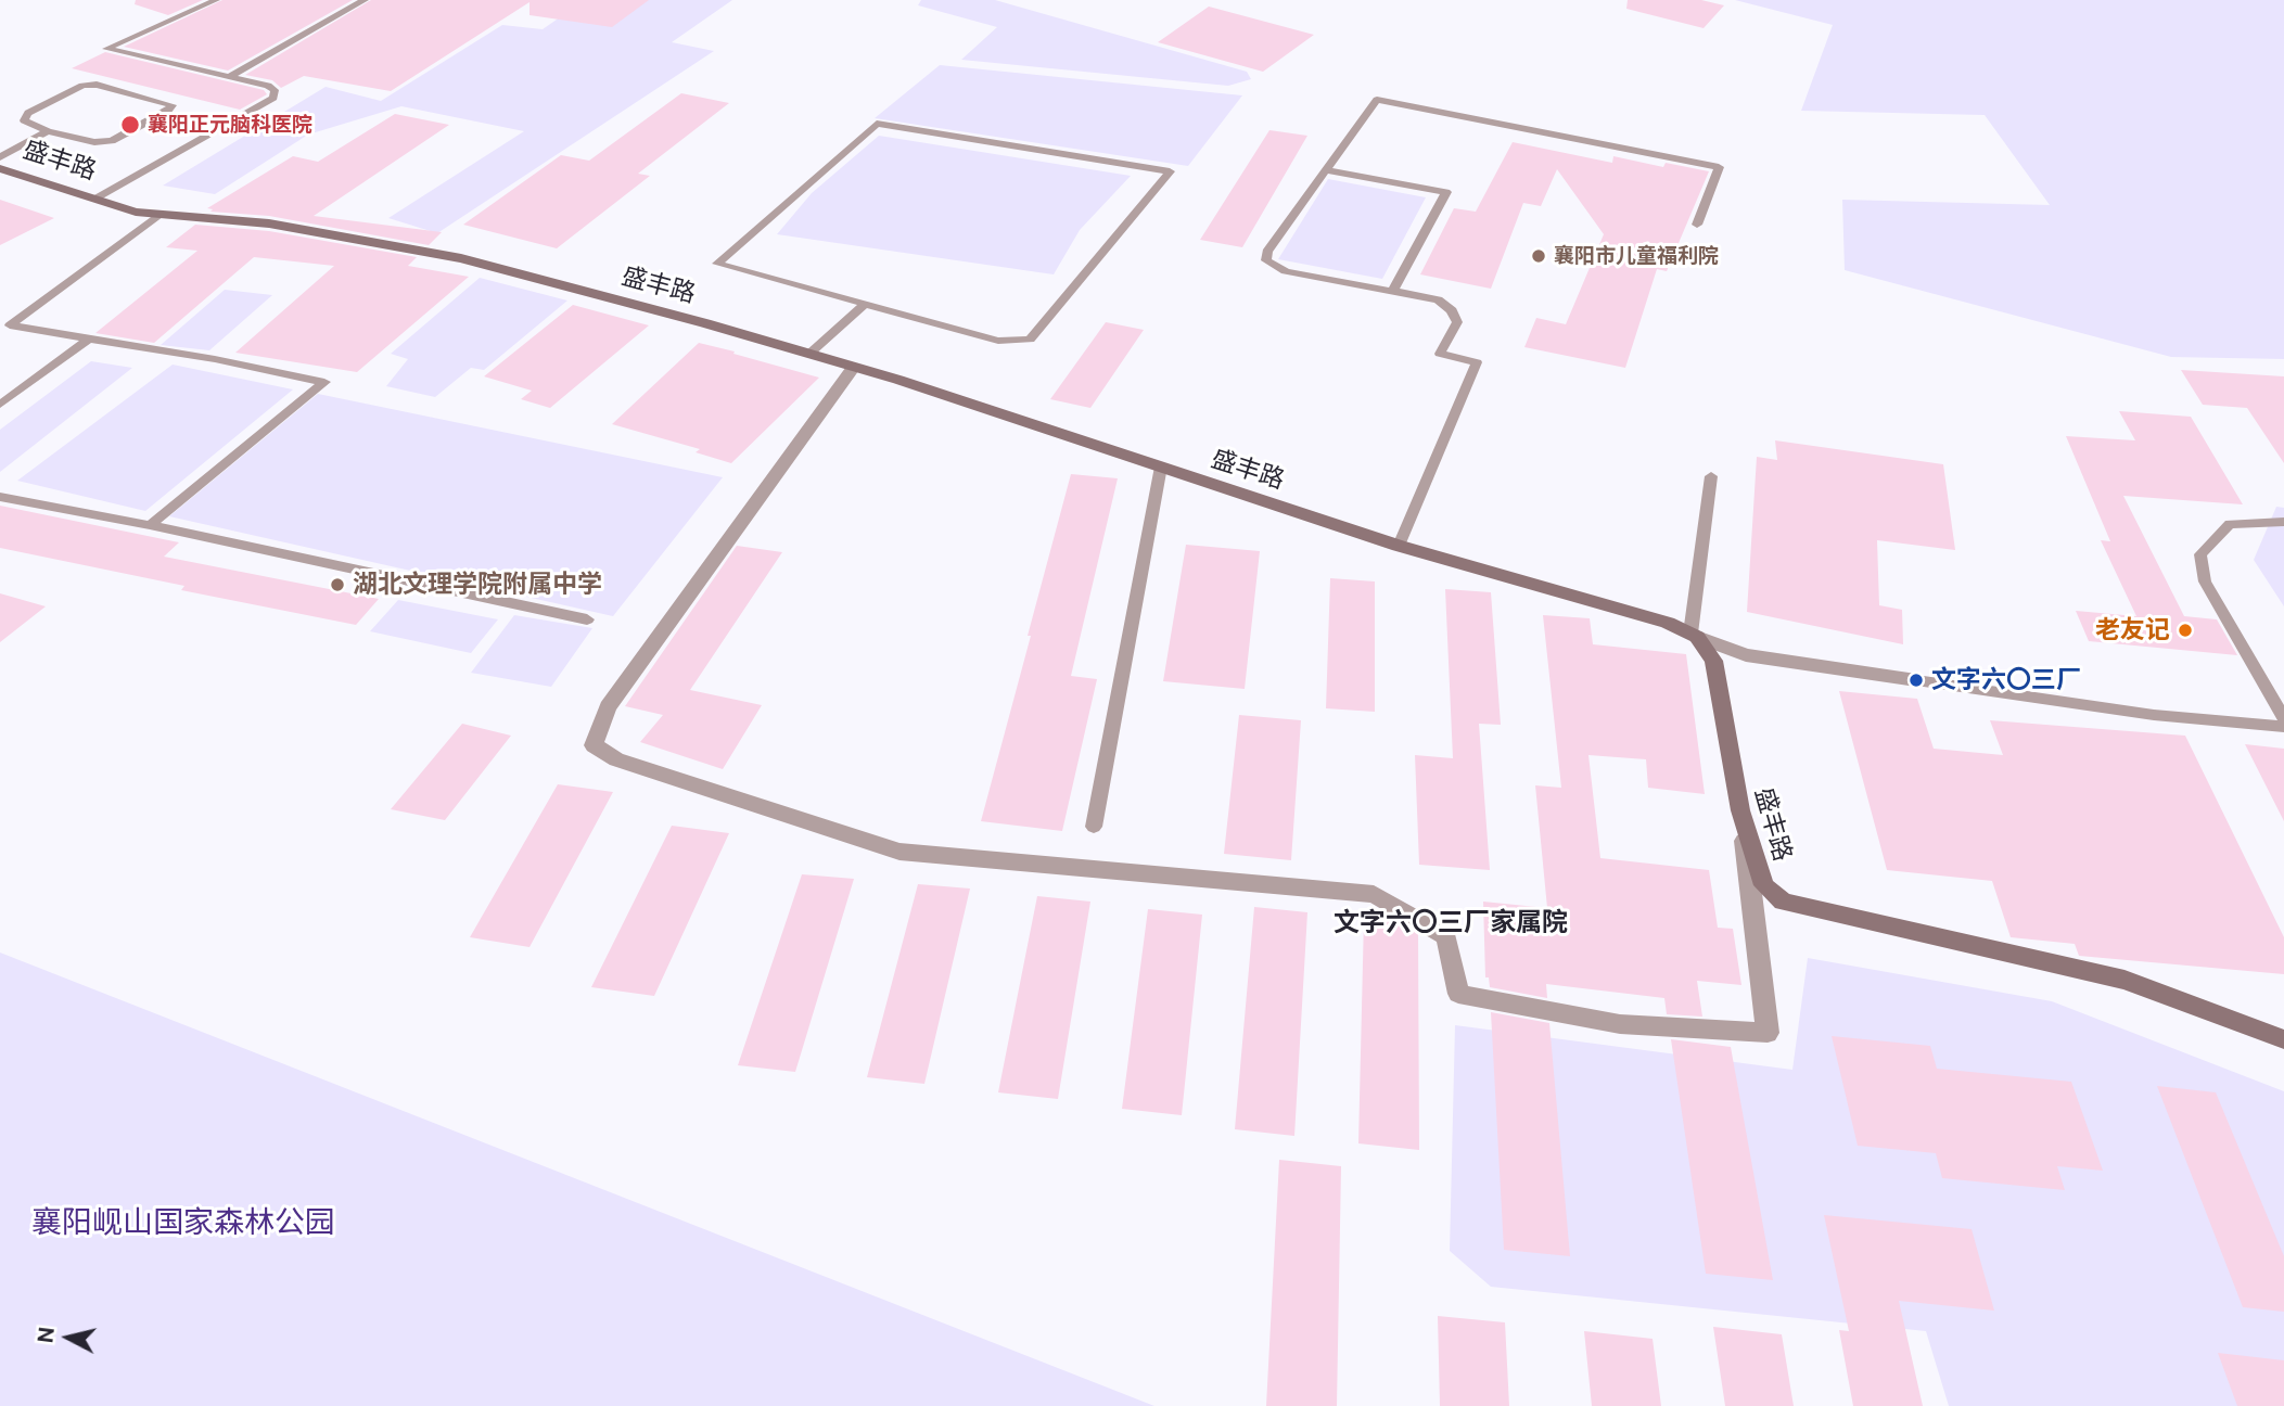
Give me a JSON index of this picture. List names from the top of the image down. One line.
{"streets":{"street":["盛丰路"]},"districts":["文字六〇三厂家属院"],"parks":["襄阳岘山国家森林公园"],"places":["襄阳正元脑科医院","襄阳市儿童福利院","湖北文理学院附属中学","老友记","文字六〇三厂"],"north":"left"}
